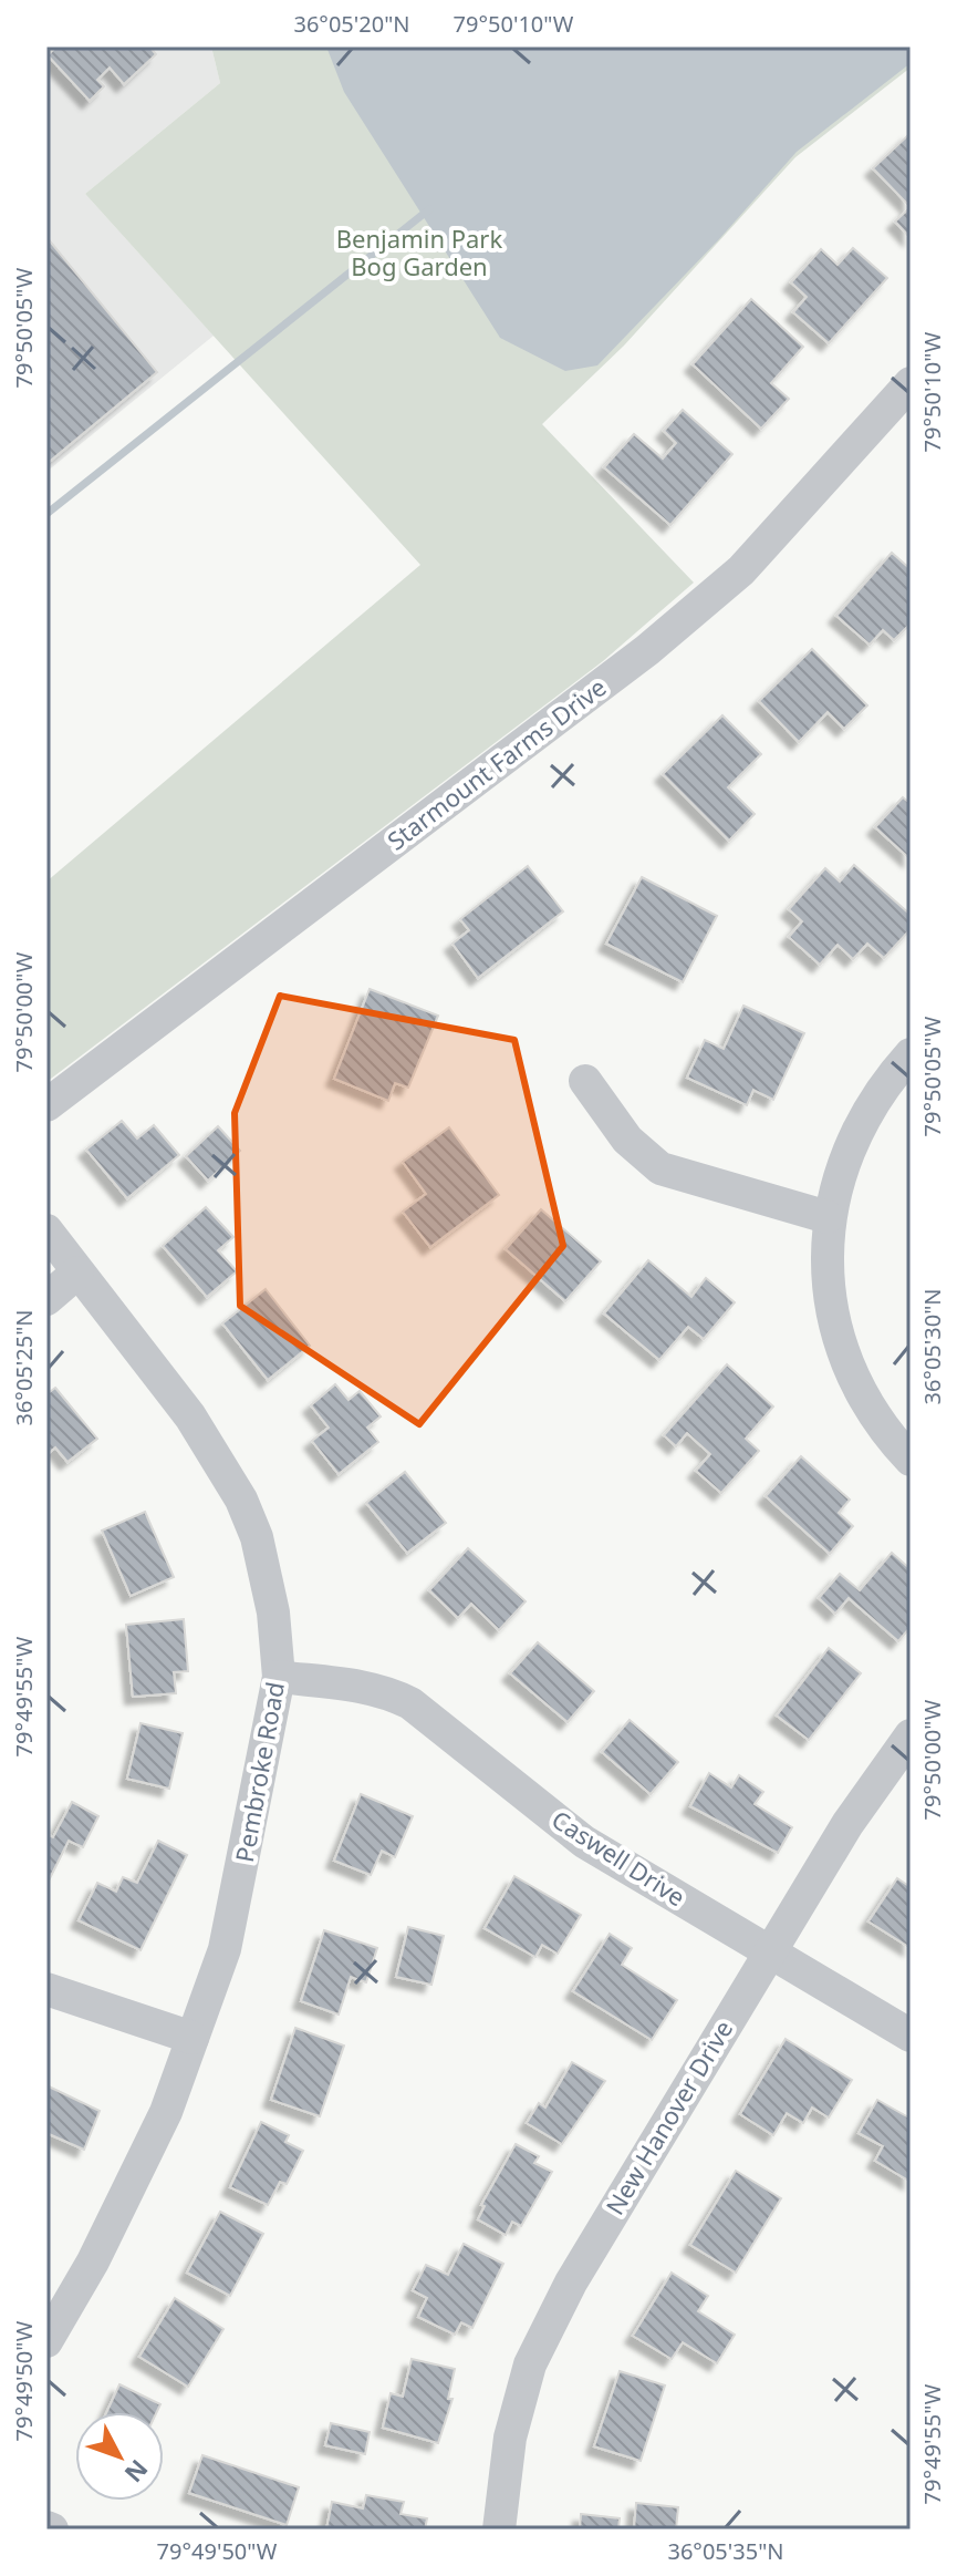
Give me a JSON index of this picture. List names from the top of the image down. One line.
{"streets":{"street":["Starmount Farms Drive","Pembroke Road","Caswell Drive","New Hanover Drive"]},"crossings":[["Pembroke Road","Caswell Drive"],["Caswell Drive","New Hanover Drive"]],"parks":["Benjamin Park Bog Garden"],"north":"bottom right","coordinates":["36°05'20\"N","79°50'10\"W","79°50'05\"W","79°50'00\"W","36°05'30\"N","36°05'25\"N","79°49'55\"W","79°49'50\"W","36°05'35\"N"]}
